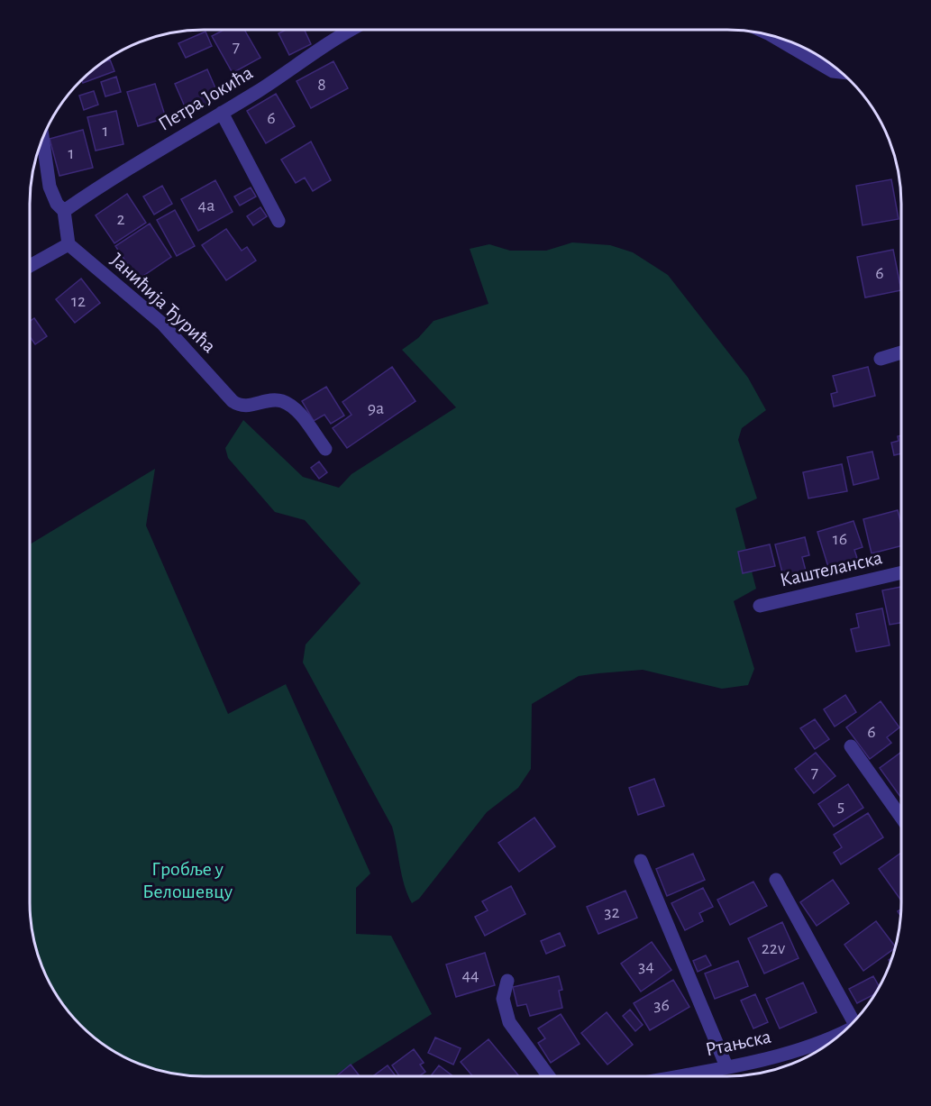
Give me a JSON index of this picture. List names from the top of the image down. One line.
{"streets":{"street":["Петра Јокића","Јанићија Ђурића","Каштеланска","Ртањска"]},"parks":["Гробље у Белошевцу"],"house_numbers":["7","8","6","1","1","4a","2","6","12","9a","16","6","7","5","32","22v","34","44","36"]}
